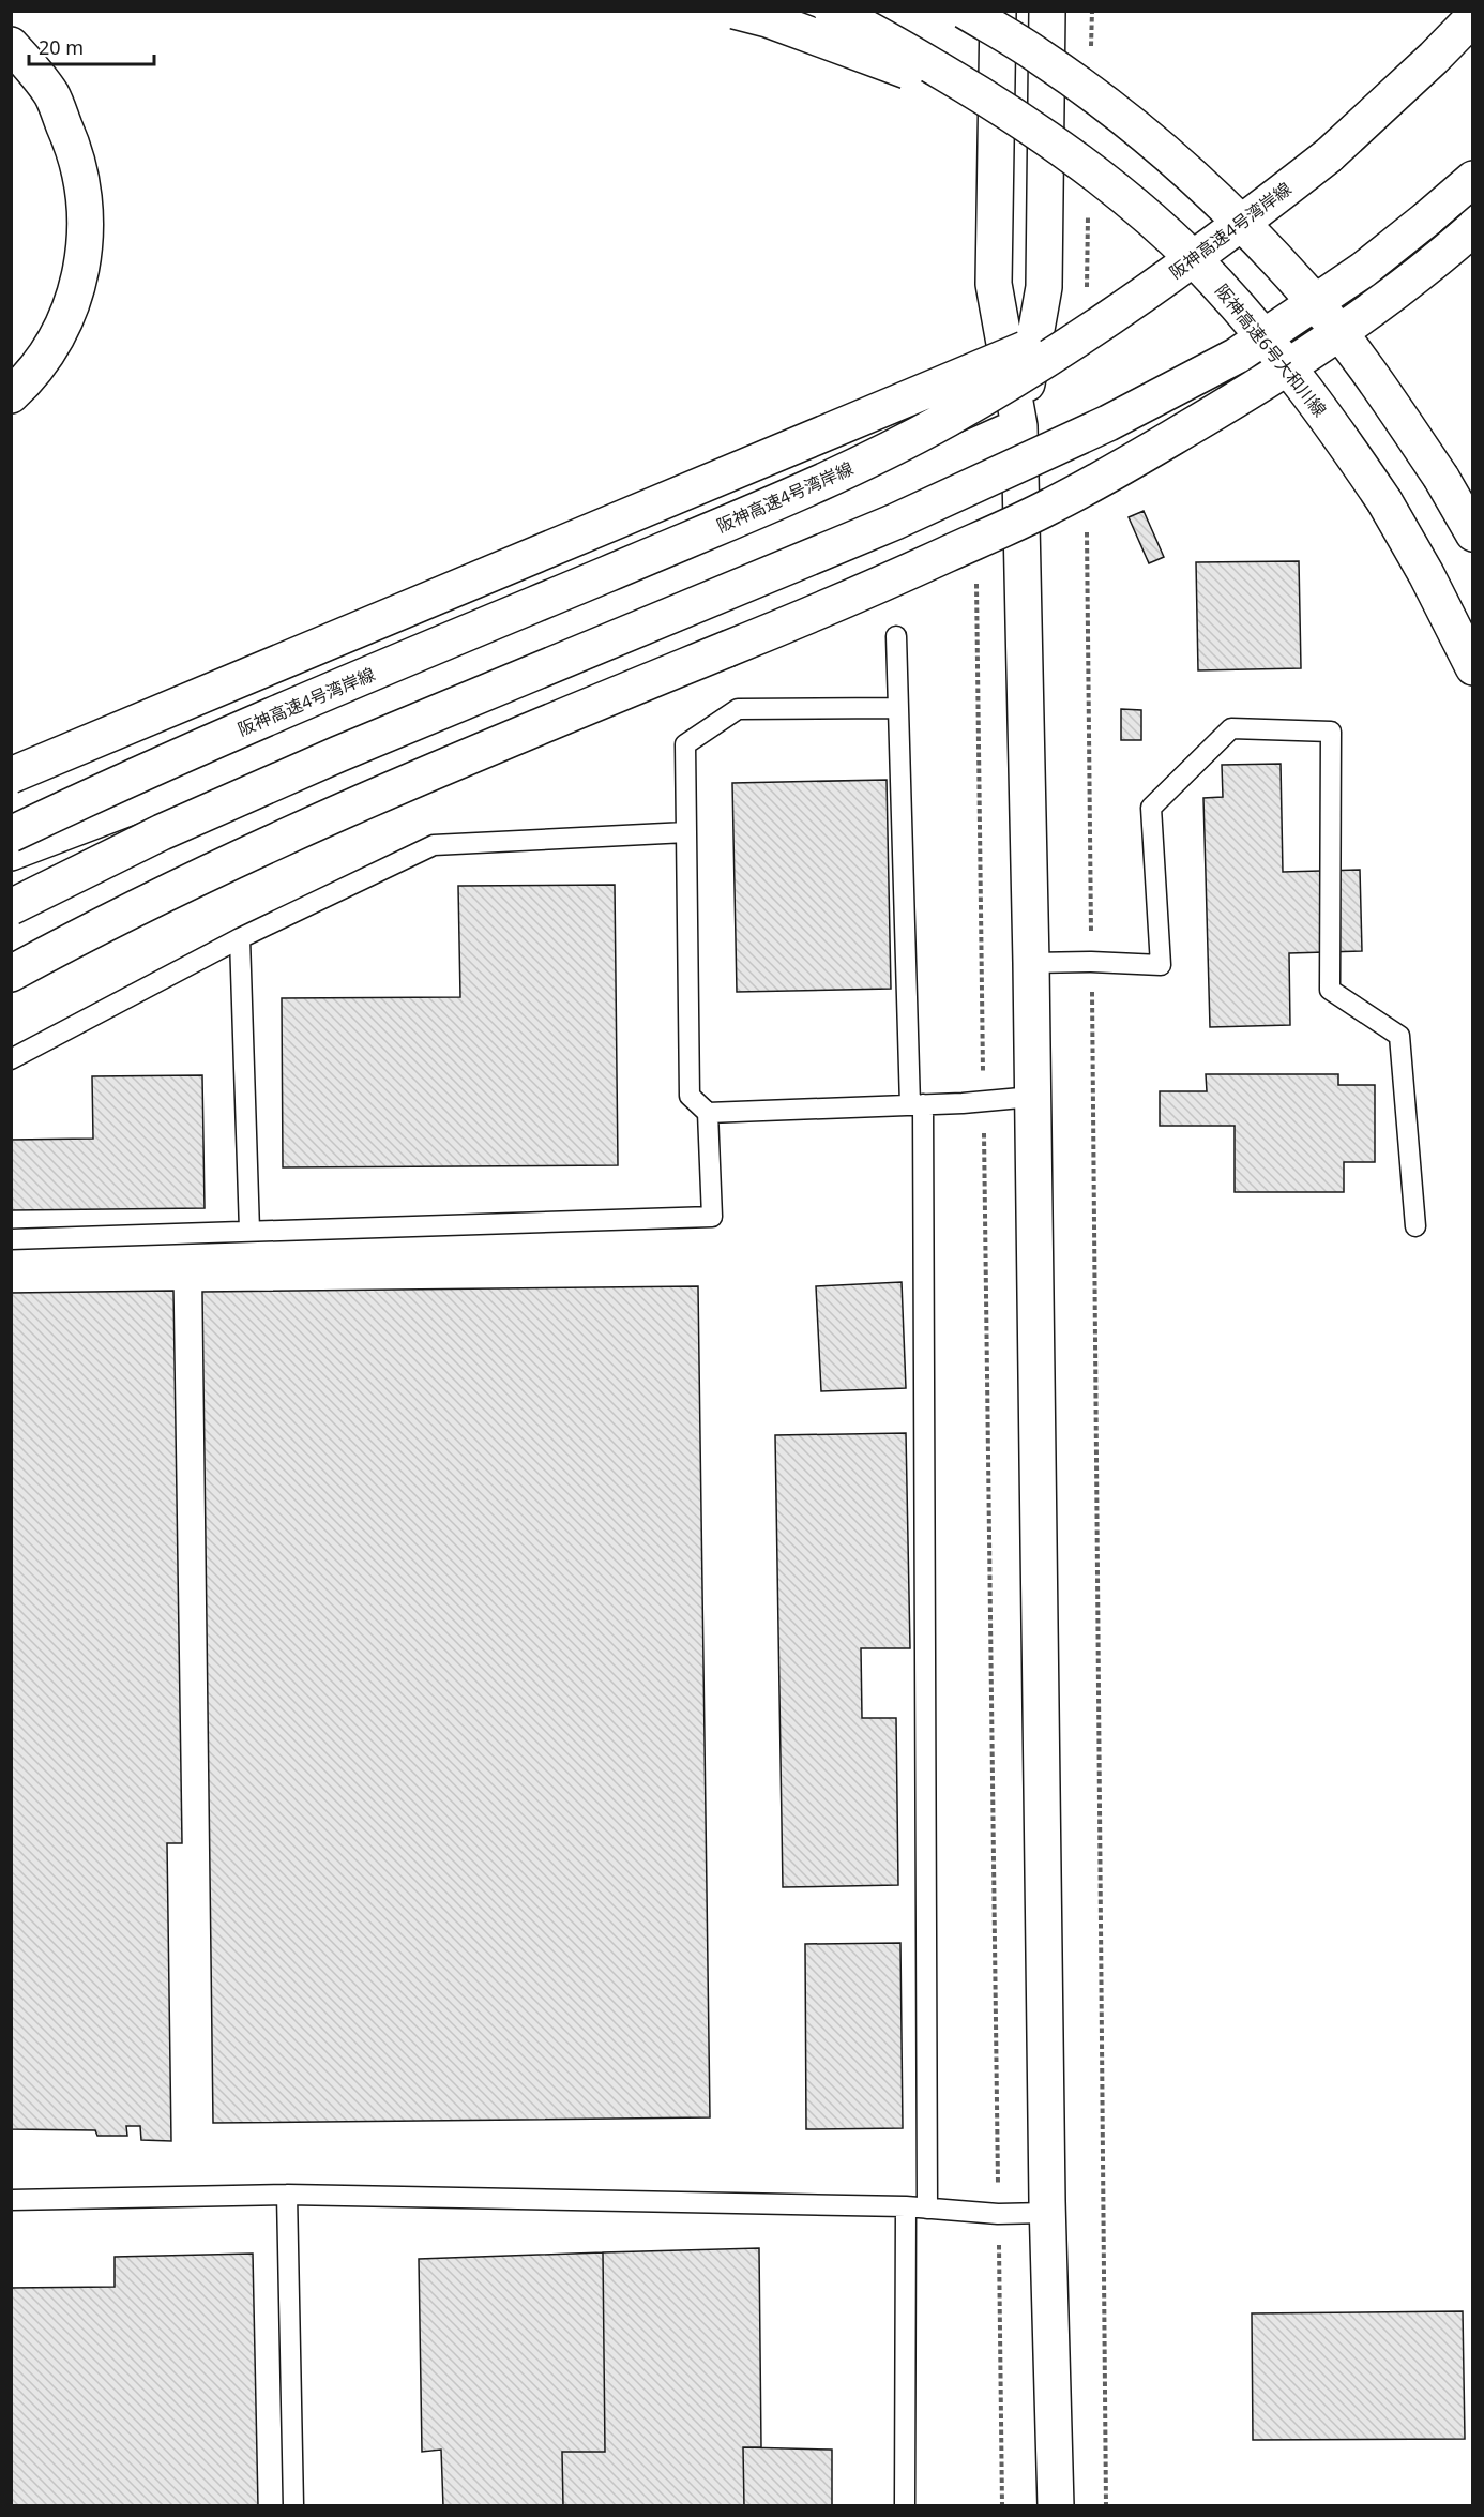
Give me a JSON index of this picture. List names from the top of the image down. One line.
{"streets":{"main road":["阪神高速4号湾岸線","阪神高速6号大和川線"]},"scale_bar":"20 m"}
